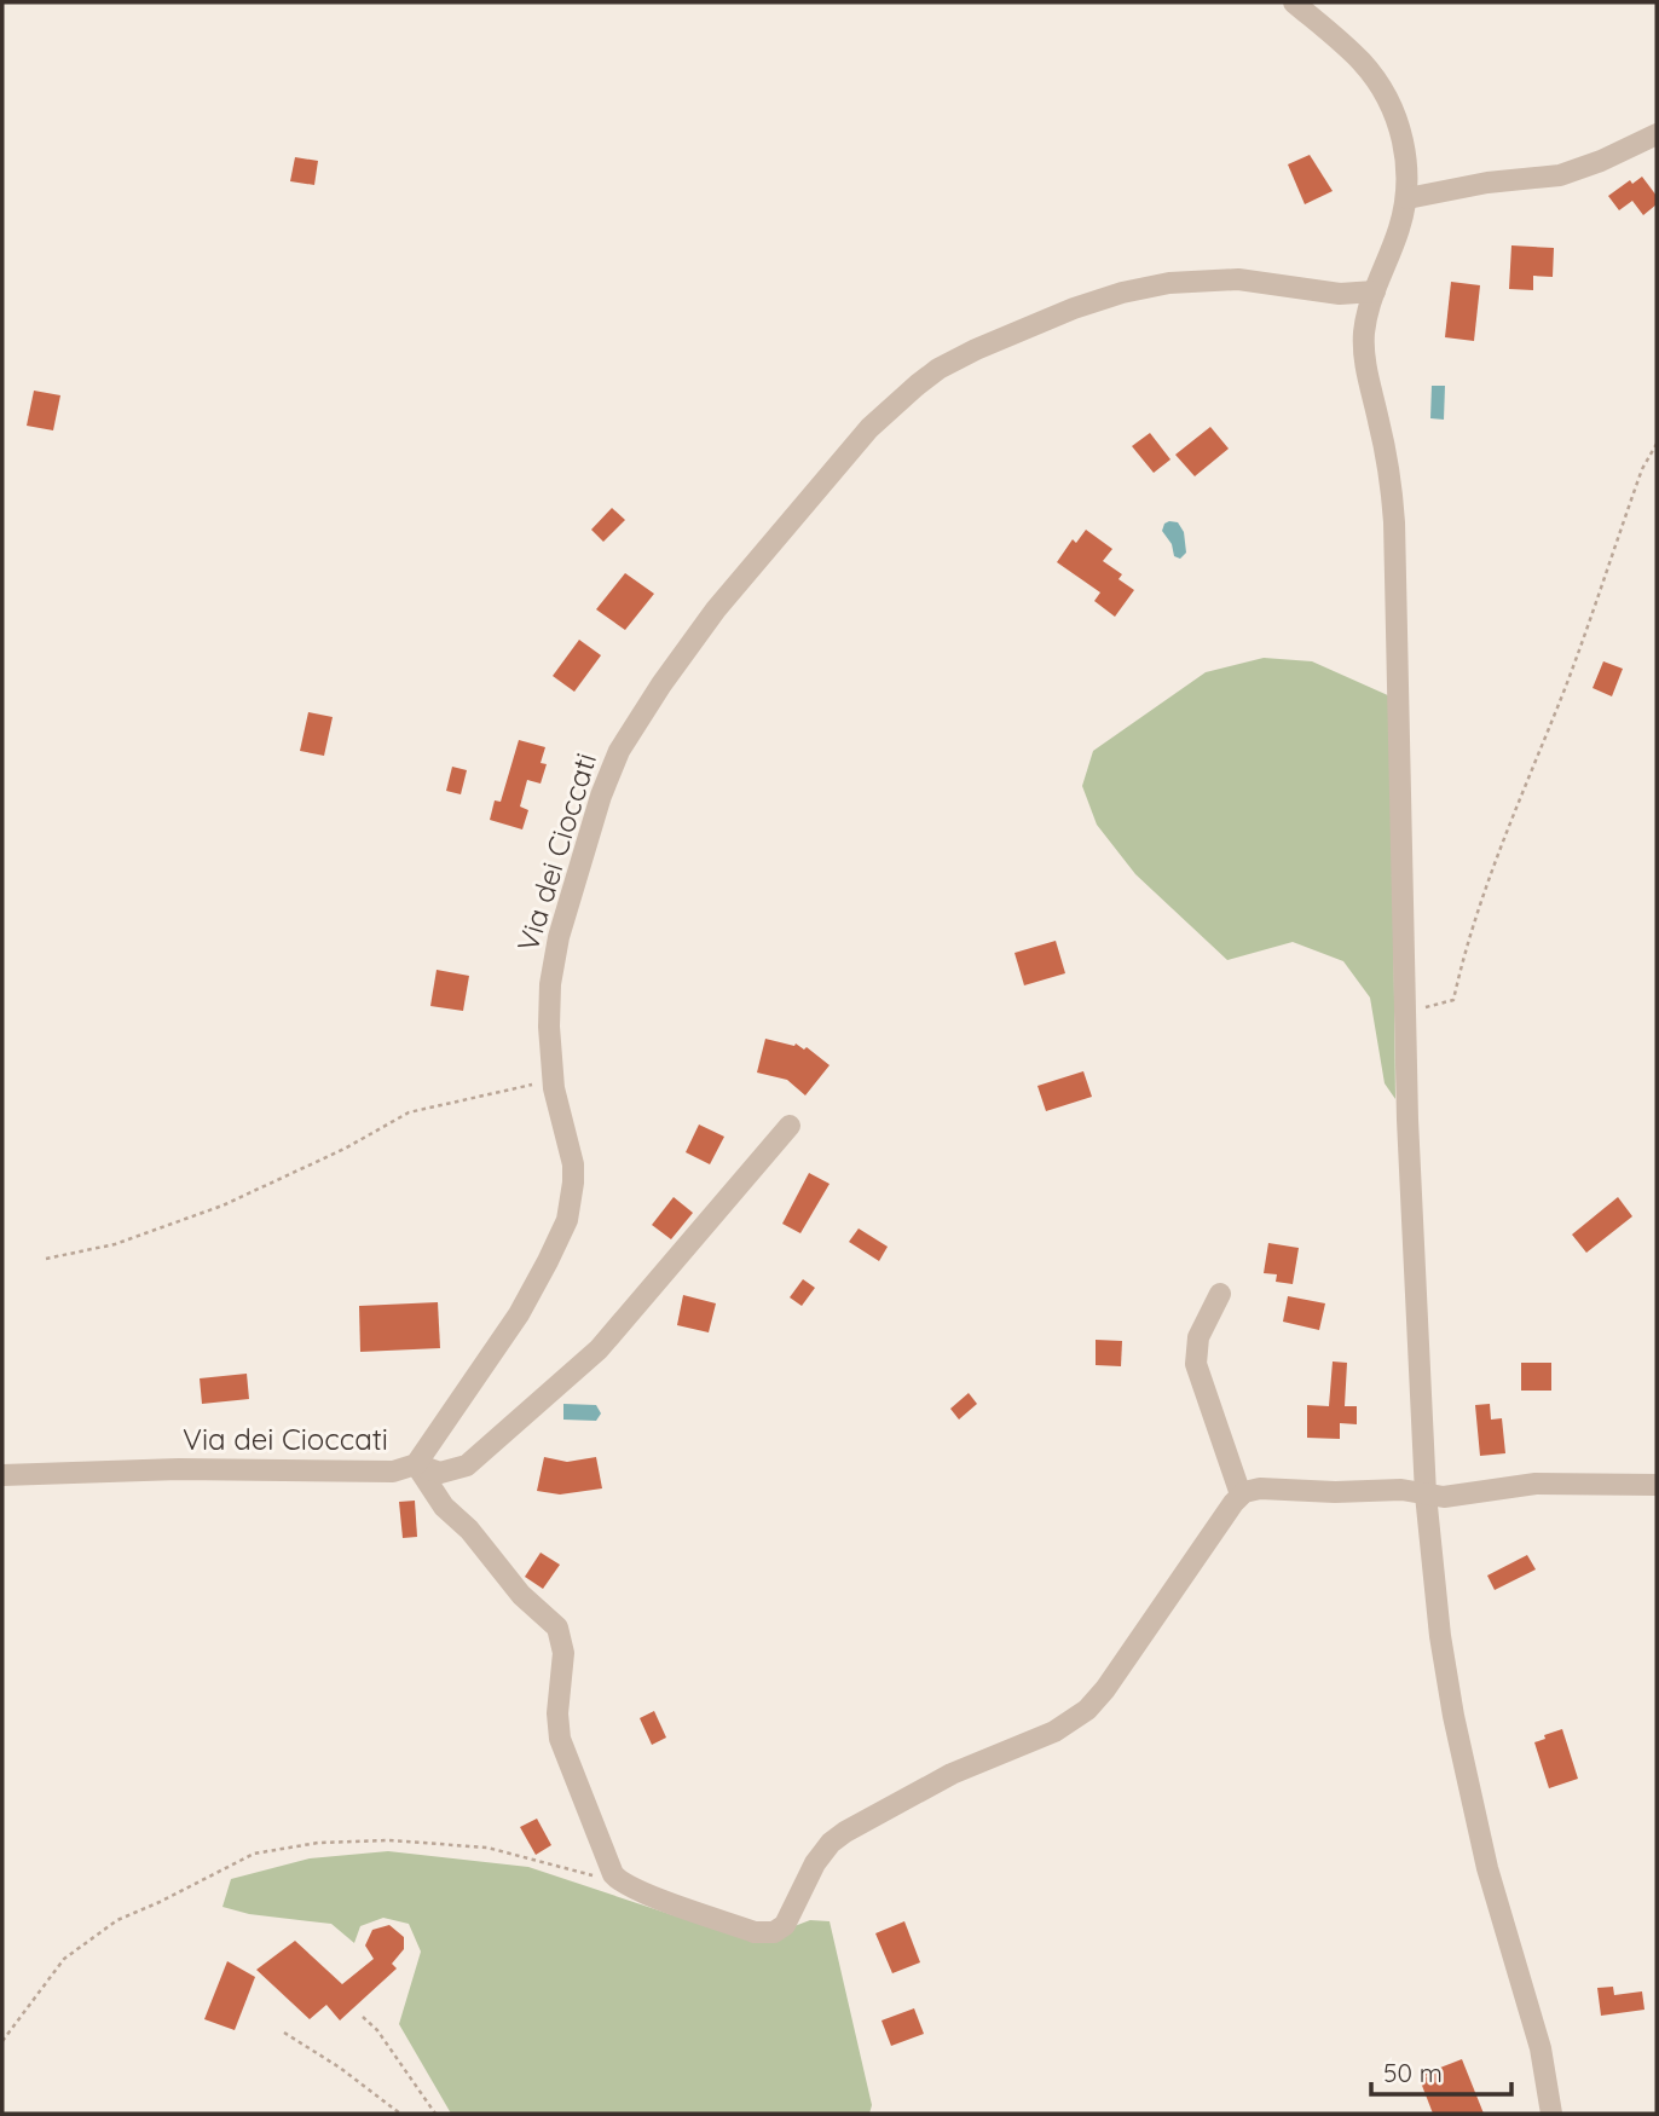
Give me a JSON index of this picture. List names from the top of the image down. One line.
{"streets":{"street":["Via dei Cioccati"]},"scale_bar":"50 m"}
